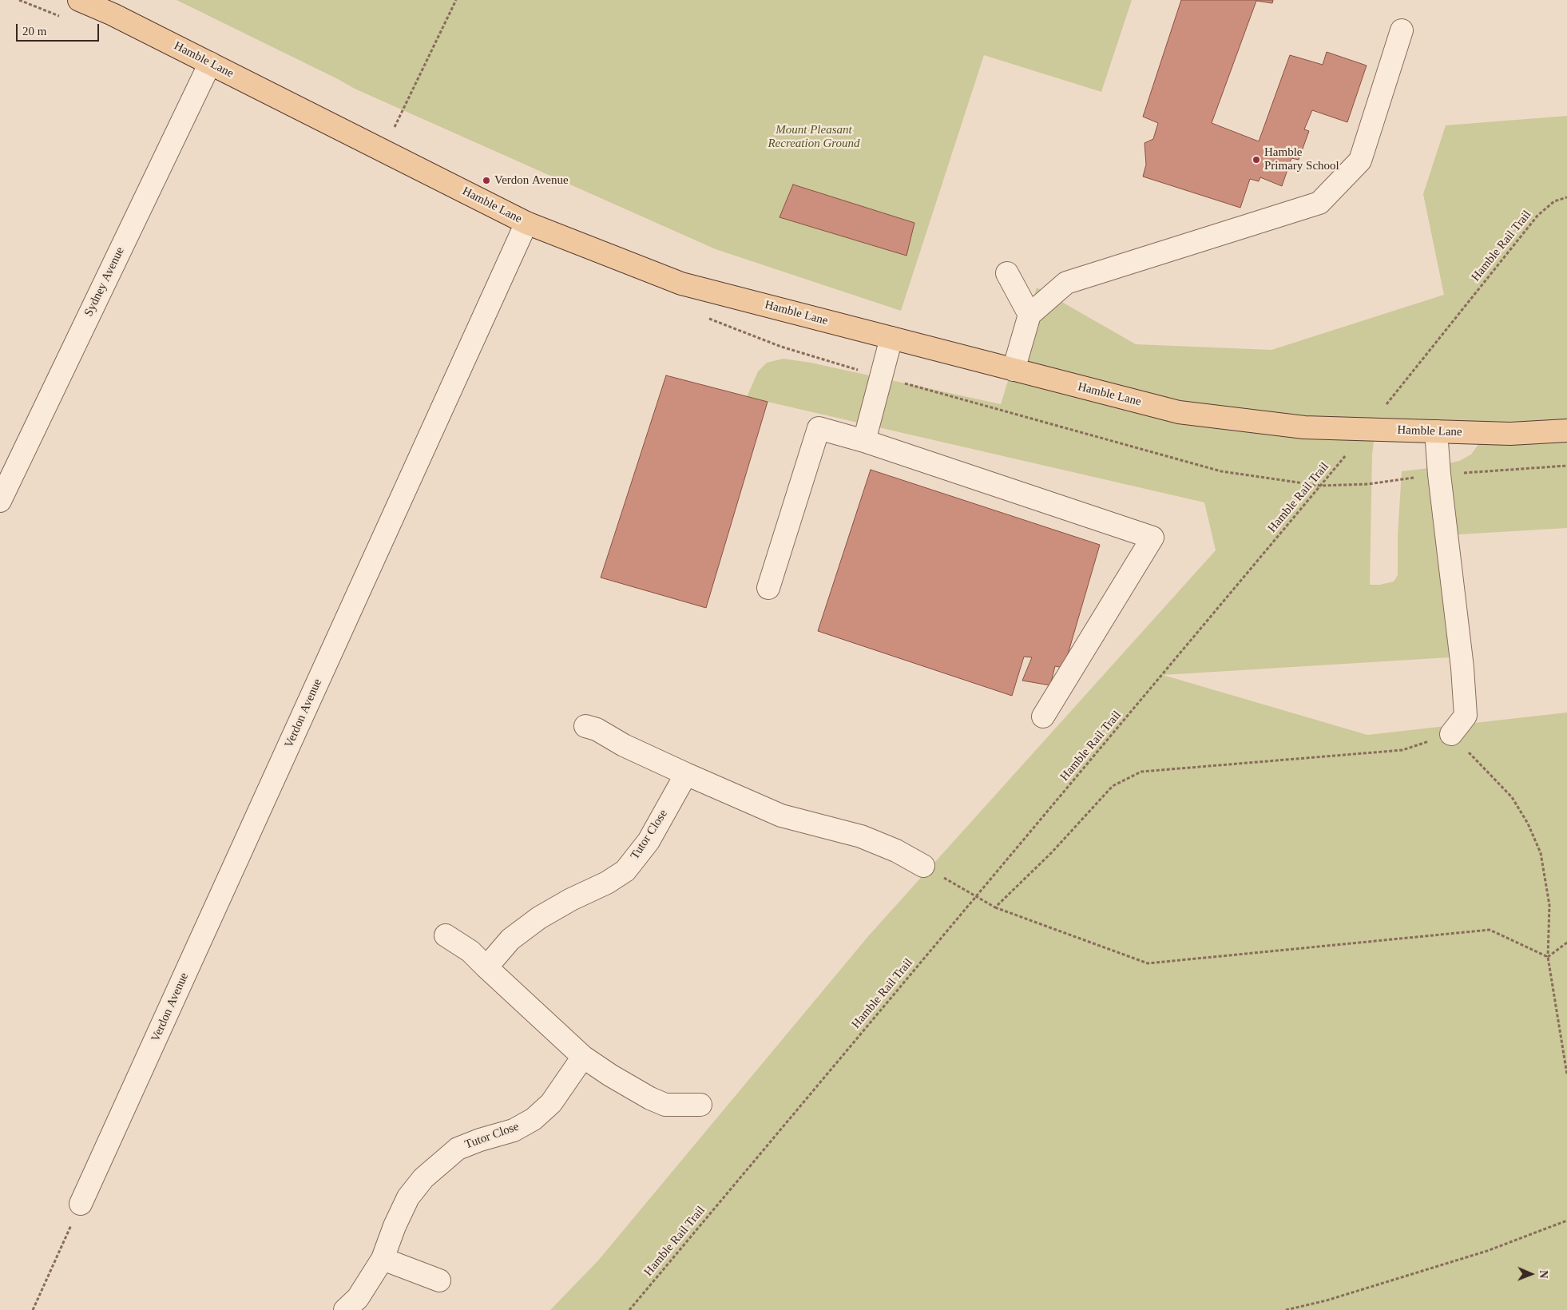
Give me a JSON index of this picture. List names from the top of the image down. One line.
{"streets":{"main road":["Hamble Lane"],"street":["Sydney Avenue","Verdon Avenue","Tutor Close"],"path":["Hamble Rail Trail"]},"crossings":[["Hamble Lane","Hamble Rail Trail"],["Hamble Lane","Sydney Avenue"],["Hamble Lane","Verdon Avenue"]],"parks":["Mount Pleasant Recreation Ground"],"places":["Hamble Primary School","Verdon Avenue"],"scale_bar":"20 m","north":"right"}
